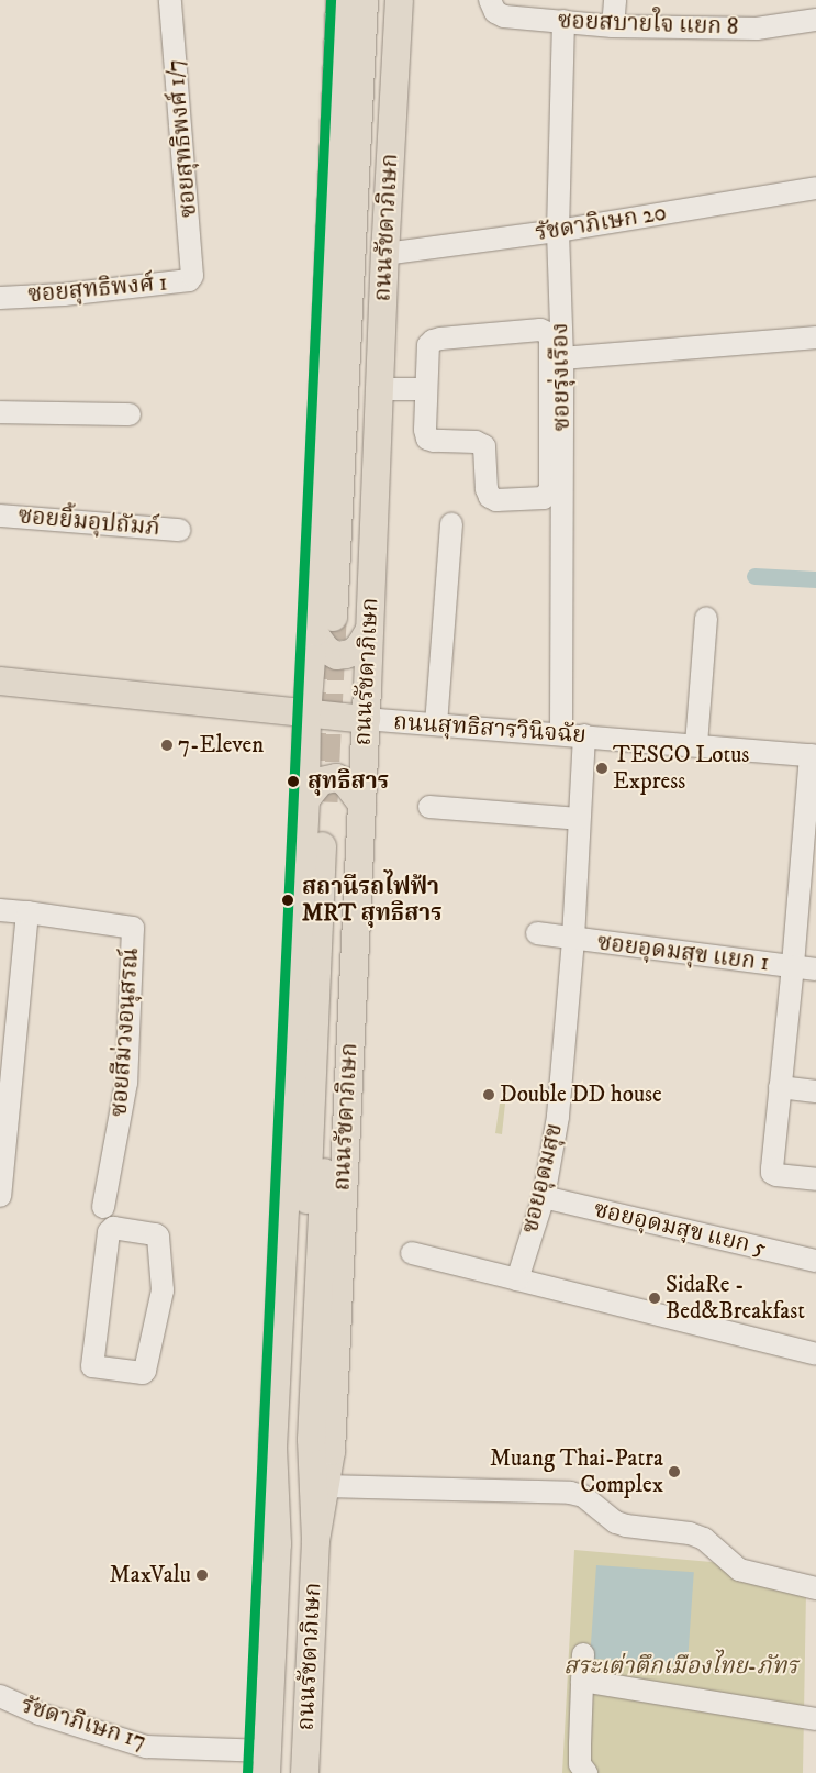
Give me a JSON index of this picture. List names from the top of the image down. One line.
{"streets":{"main road":["ถนนรัชดาภิเษก","ถนนสุทธิสารวินิจฉัย"],"street":["ซอยสบายใจ แยก 8","ซอยสุทธิพงศ์ 1/7","รัชดาภิเษก 20","ซอยสุทธิพงศ์ 1","ซอยรุ่งเรือง","ซอยยิ้มอุปถัมภ์","ซอยอุดมสุข แยก 1","ซอยสีม่วงอนุสรณ์","ซอยอุดมสุข","ซอยอุดมสุข แยก 5","รัชดาภิเษก 17"]},"crossings":[["ซอยสบายใจ แยก 8","ซอยรุ่งเรือง"],["ซอยสุทธิพงศ์ 1/7","ซอยสุทธิพงศ์ 1"],["รัชดาภิเษก 20","ถนนรัชดาภิเษก"],["รัชดาภิเษก 20","ซอยรุ่งเรือง"],["ถนนรัชดาภิเษก","ถนนสุทธิสารวินิจฉัย"],["ถนนรัชดาภิเษก","รัชดาภิเษก 17"],["ซอยรุ่งเรือง","ถนนสุทธิสารวินิจฉัย"],["ถนนสุทธิสารวินิจฉัย","ซอยอุดมสุข"],["ซอยอุดมสุข แยก 1","ซอยอุดมสุข"],["ซอยอุดมสุข","ซอยอุดมสุข แยก 5"]],"parks":["สระเต่าตึกเมืองไทย-ภัทร"],"places":["7-Eleven","TESCO Lotus Express","สุทธิสาร","สถานีรถไฟฟ้า MRT สุทธิสาร","Double DD house","SidaRe - Bed&Breakfast","Muang Thai-Patra Complex","MaxValu"]}
